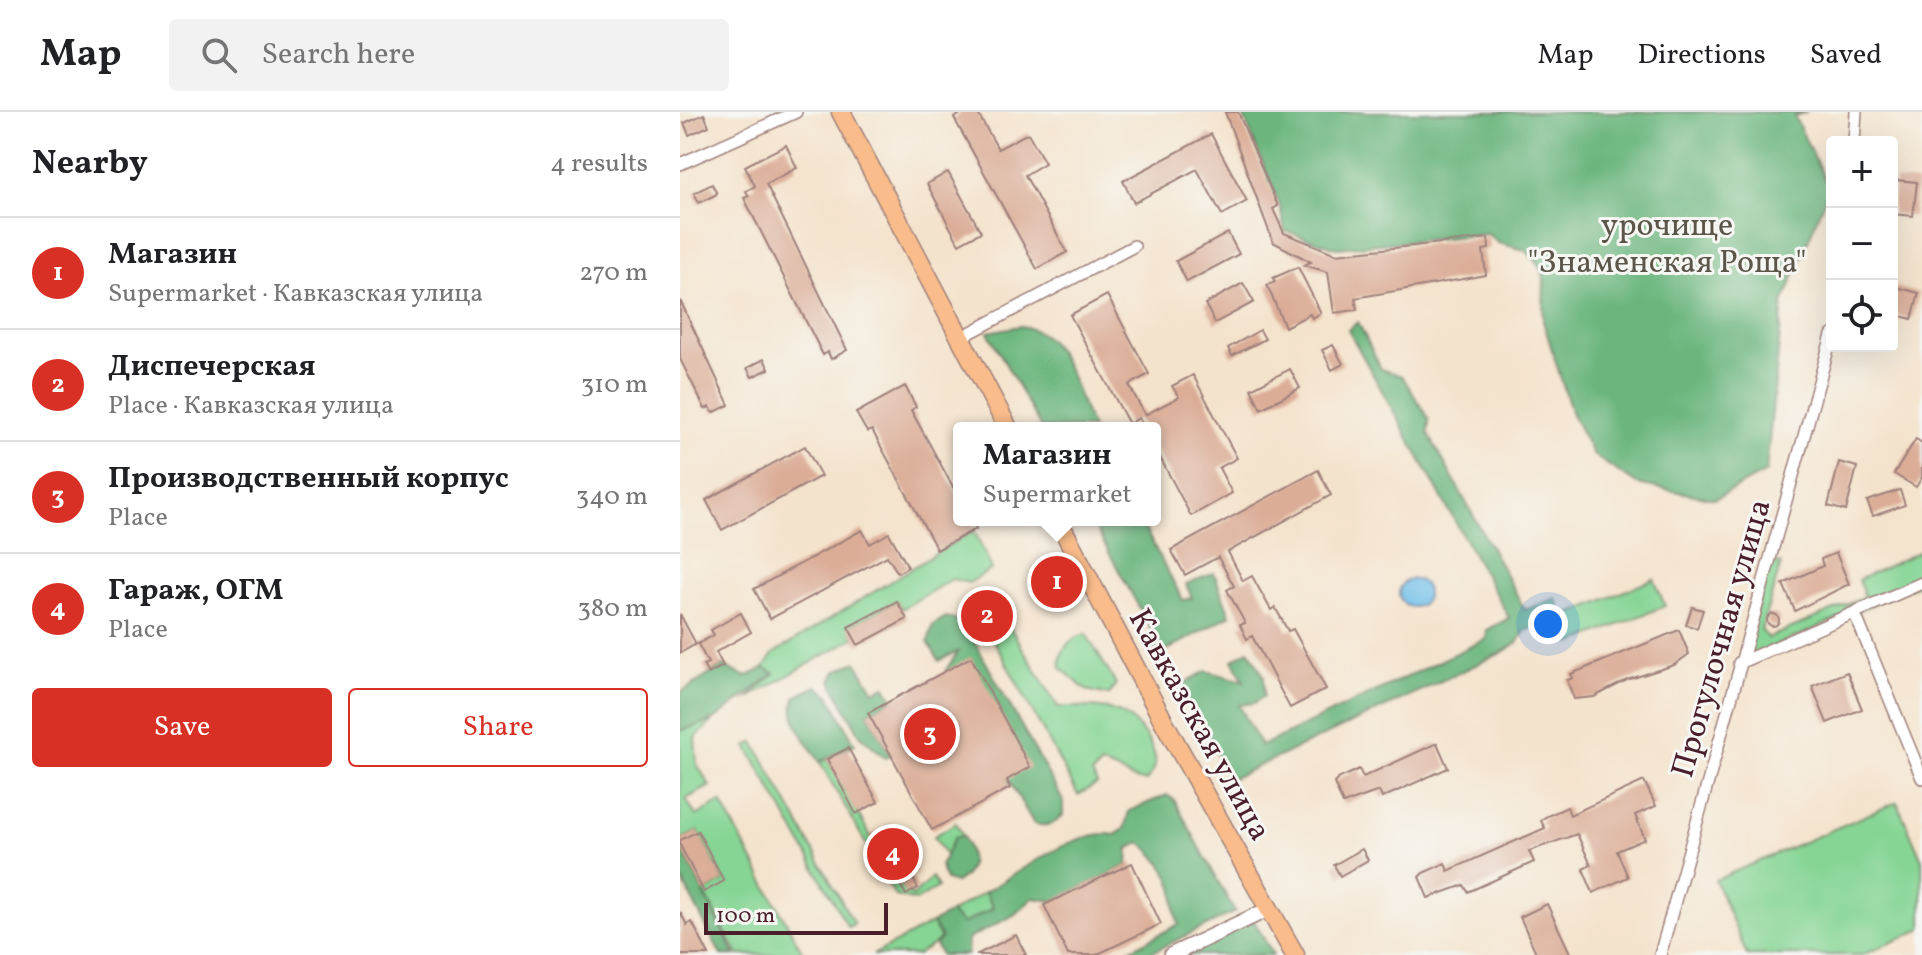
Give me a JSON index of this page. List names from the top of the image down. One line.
{"streets":{"main road":["Кавказская улица"],"street":["Прогулочная улица"]},"parks":["урочище \"Знаменская Роща\""],"scale_bar":"100 m","page":{"header":"Map","search":"Search here","nav":["Map","Directions","Saved"],"heading":["Nearby","4 results"],"map_buttons":["+","−"],"list":[{"mark":"1","name":"Магазин","note":"Supermarket · Кавказская улица","value":"270 m"},{"mark":"2","name":"Диспечерская","note":"Place · Кавказская улица","value":"310 m"},{"mark":"3","name":"Производственный корпус","note":"Place","value":"340 m"},{"mark":"4","name":"Гараж, ОГМ","note":"Place","value":"380 m"}],"popup":["Магазин","Supermarket"],"pins":["1","2","3","4"],"buttons":["Save","Share"],"scale":"100 m"}}
